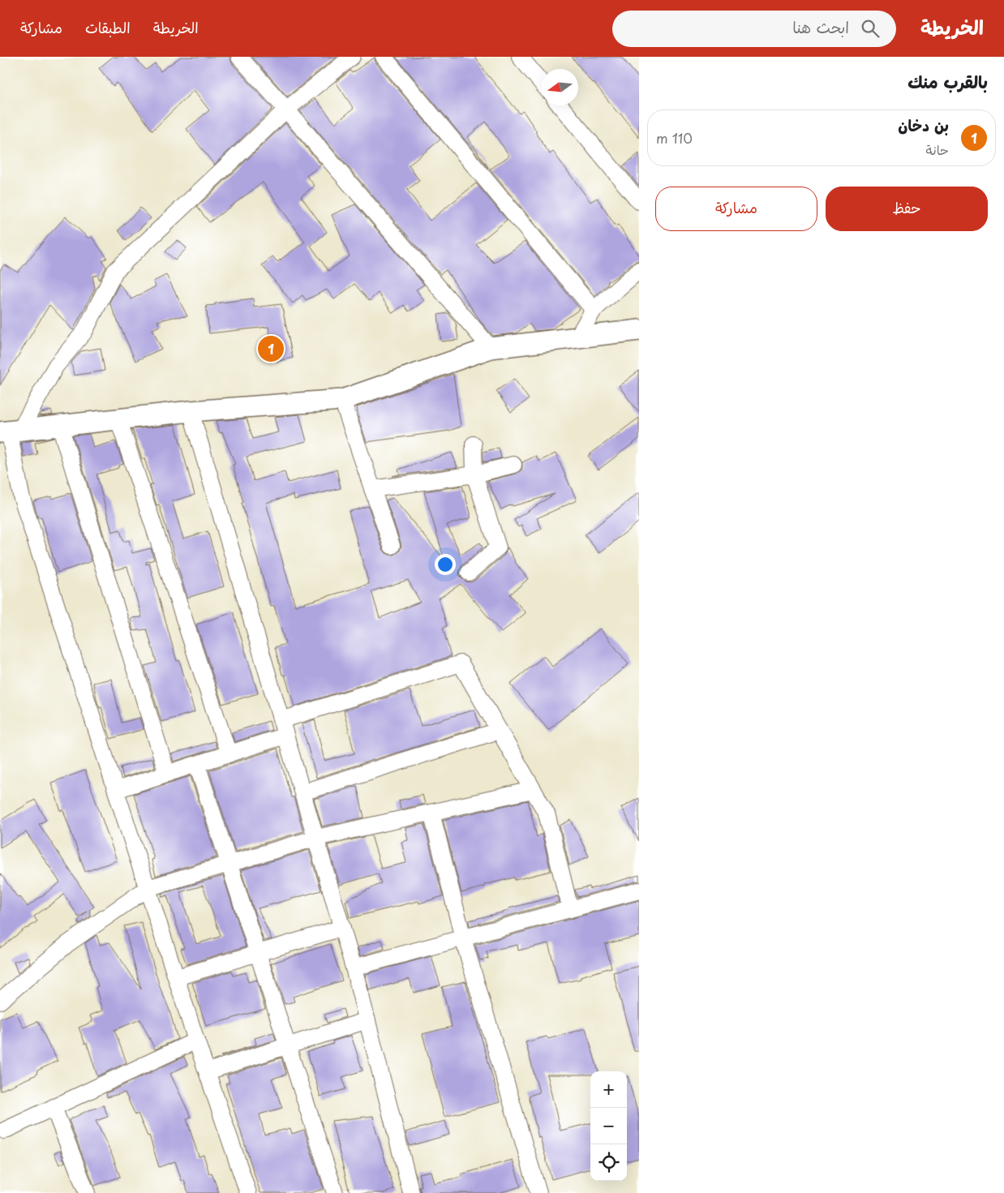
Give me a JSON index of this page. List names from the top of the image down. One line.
{"north":"left","page":{"header":"الخريطة","search":"ابحث هنا","nav":["الخريطة","الطبقات","مشاركة"],"heading":"بالقرب منك","list":[{"mark":"1","name":"بن دخان","note":"حانة","value":"110 m"}],"buttons":["حفظ","مشاركة"],"pins":"1","map_buttons":["+","−"]}}
